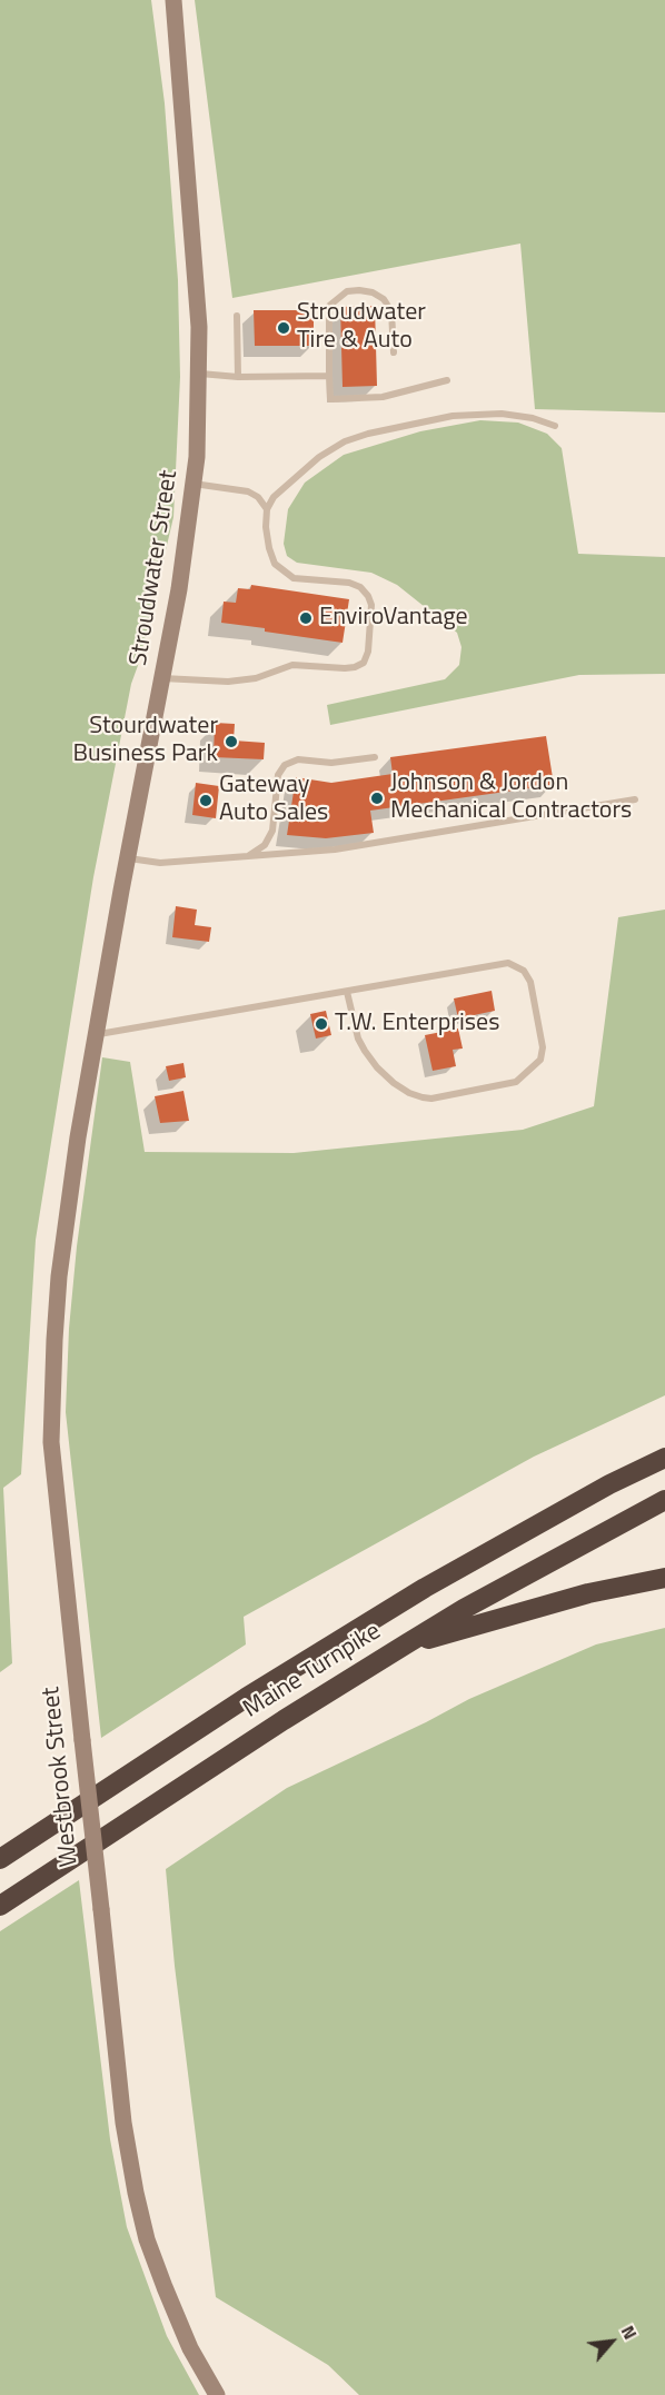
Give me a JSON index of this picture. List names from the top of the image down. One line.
{"streets":{"highway":["Maine Turnpike"],"main road":["Stroudwater Street","Westbrook Street"]},"crossings":[["Stroudwater Street","Westbrook Street"]],"places":["Stroudwater Tire & Auto","EnviroVantage","Stourdwater Business Park","Johnson & Jordon Mechanical Contractors","Gateway Auto Sales","T.W. Enterprises"],"north":"top right"}
